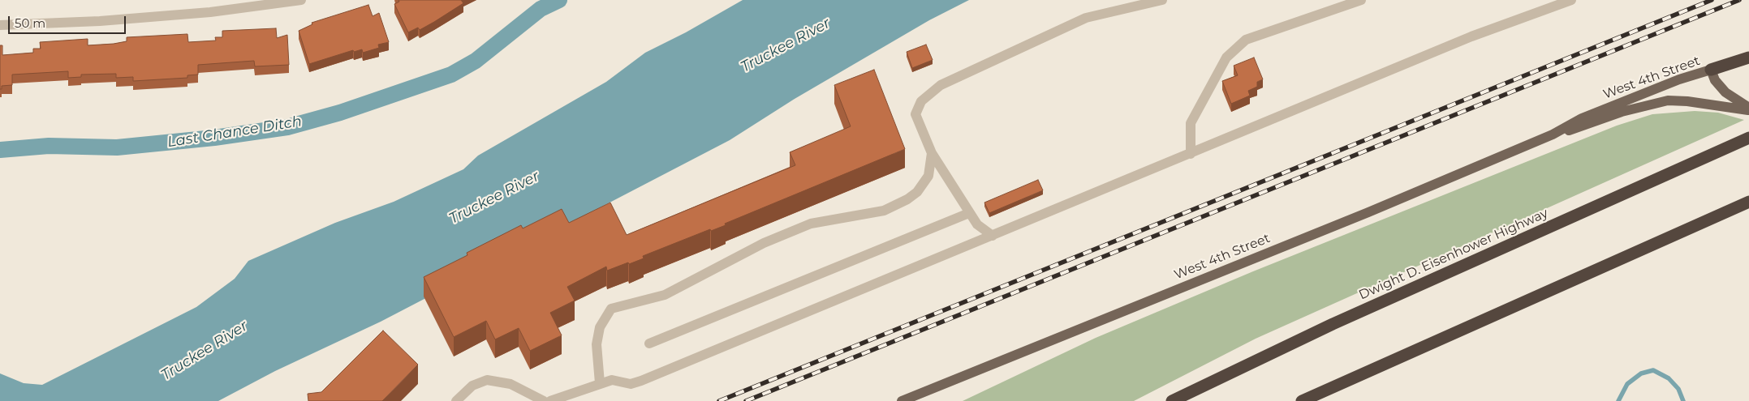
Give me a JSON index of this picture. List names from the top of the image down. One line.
{"streets":{"highway":["Dwight D. Eisenhower Highway"],"main road":["West 4th Street"]},"water":["Truckee River","Last Chance Ditch"],"scale_bar":"50 m"}
